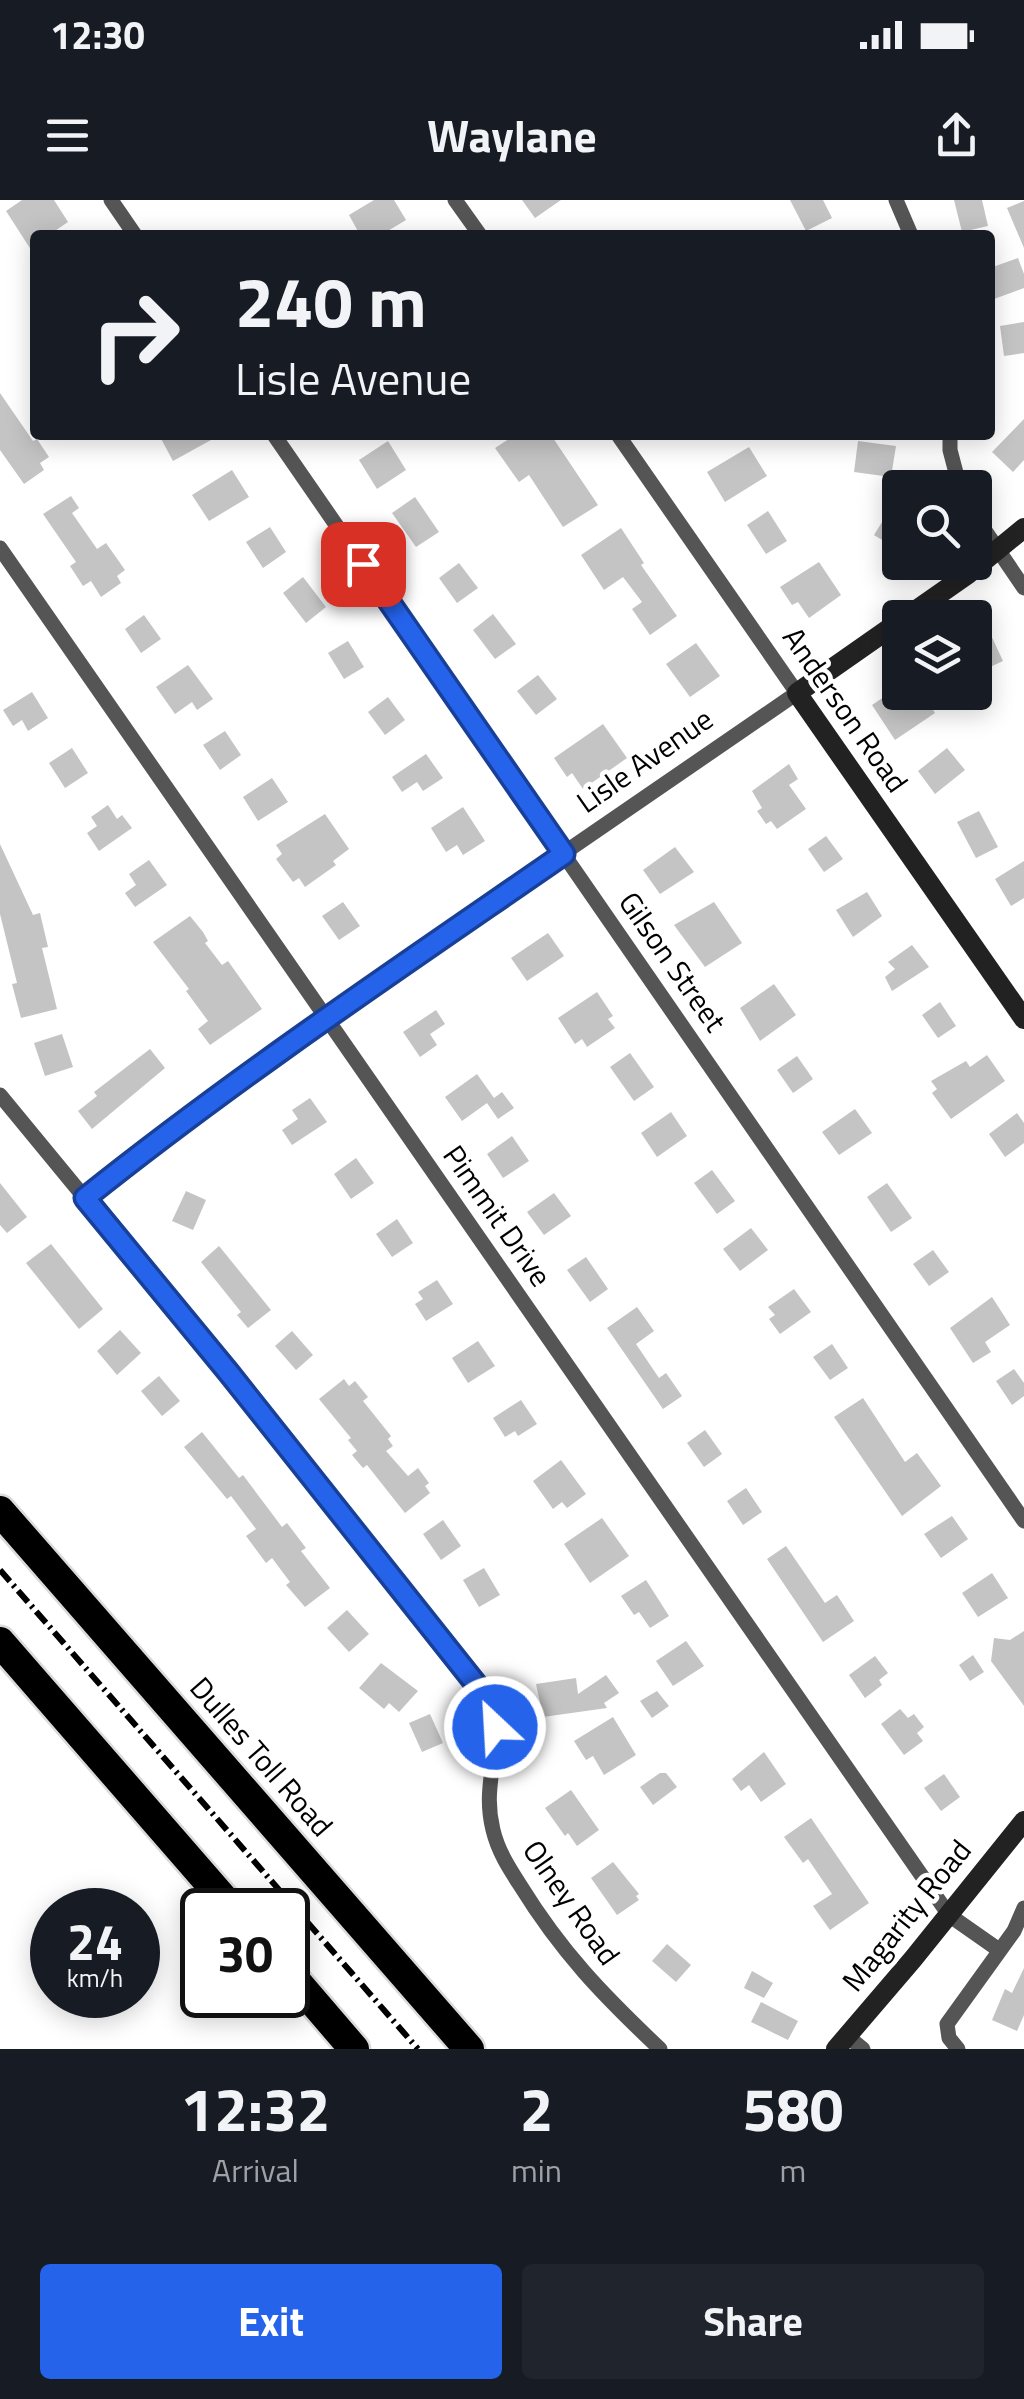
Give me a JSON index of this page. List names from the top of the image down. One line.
{"streets":{"highway":["Dulles Toll Road"],"street":["Anderson Road","Lisle Avenue","Gilson Street","Pimmit Drive","Olney Road","Magarity Road"]},"crossings":[["Anderson Road","Lisle Avenue"],["Lisle Avenue","Gilson Street"],["Lisle Avenue","Pimmit Drive"],["Lisle Avenue","Olney Road"],["Pimmit Drive","Magarity Road"]],"page":{"status":"12:30","header":"Waylane","turn":["240 m","Lisle Avenue"],"speed":"24 km/h","limit":"30","eta":["12:32","Arrival","2","min","580","m"],"buttons":["Exit","Share"]}}
